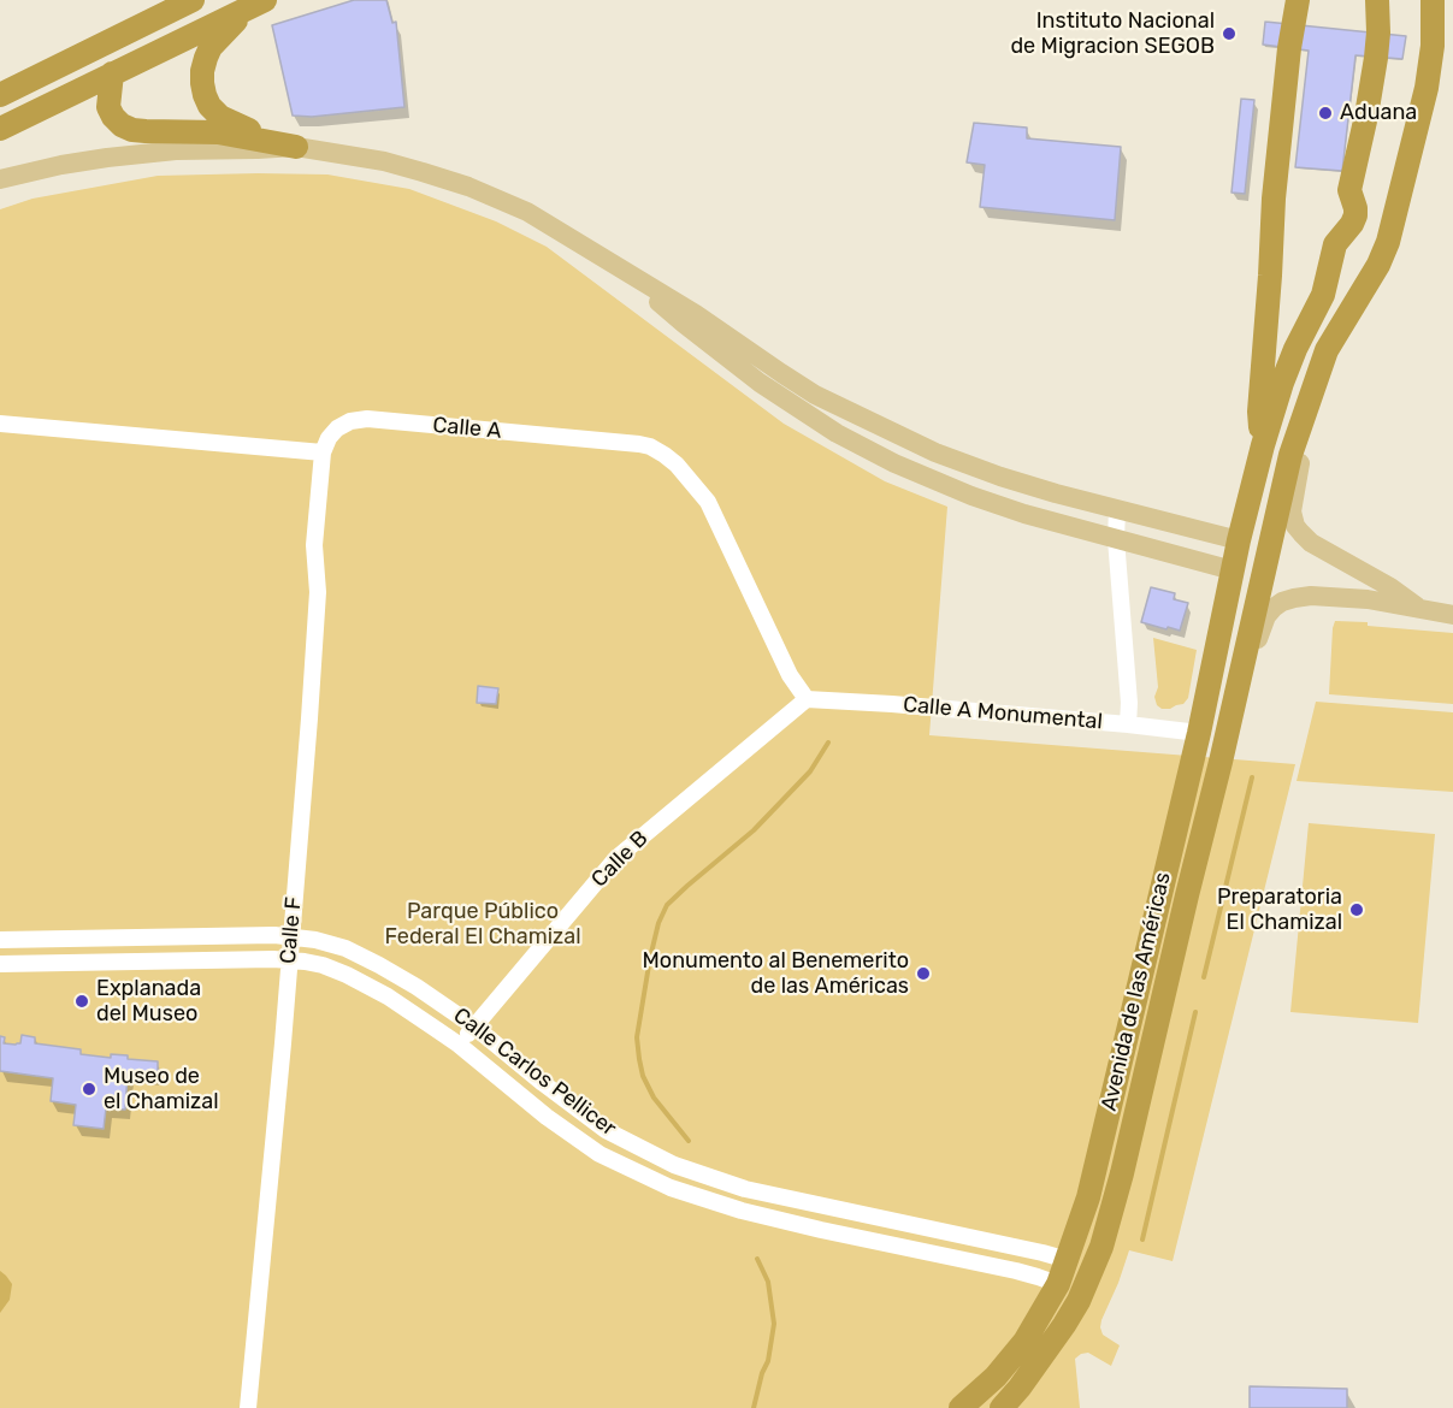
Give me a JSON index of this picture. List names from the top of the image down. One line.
{"streets":{"highway":["Avenida de las Américas"],"street":["Calle A","Calle A Monumental","Calle B","Calle F","Calle Carlos Pellicer"]},"crossings":[["Calle A","Calle A Monumental"],["Calle A","Calle B"],["Calle A","Calle F"],["Calle A Monumental","Calle B"],["Calle A Monumental","Avenida de las Américas"],["Calle B","Calle Carlos Pellicer"],["Calle F","Calle Carlos Pellicer"],["Avenida de las Américas","Calle Carlos Pellicer"]],"parks":["Parque Público Federal El Chamizal"],"places":["Instituto Nacional de Migracion SEGOB","Aduana","Preparatoria El Chamizal","Monumento al Benemerito de las Américas","Explanada del Museo","Museo de el Chamizal"]}
